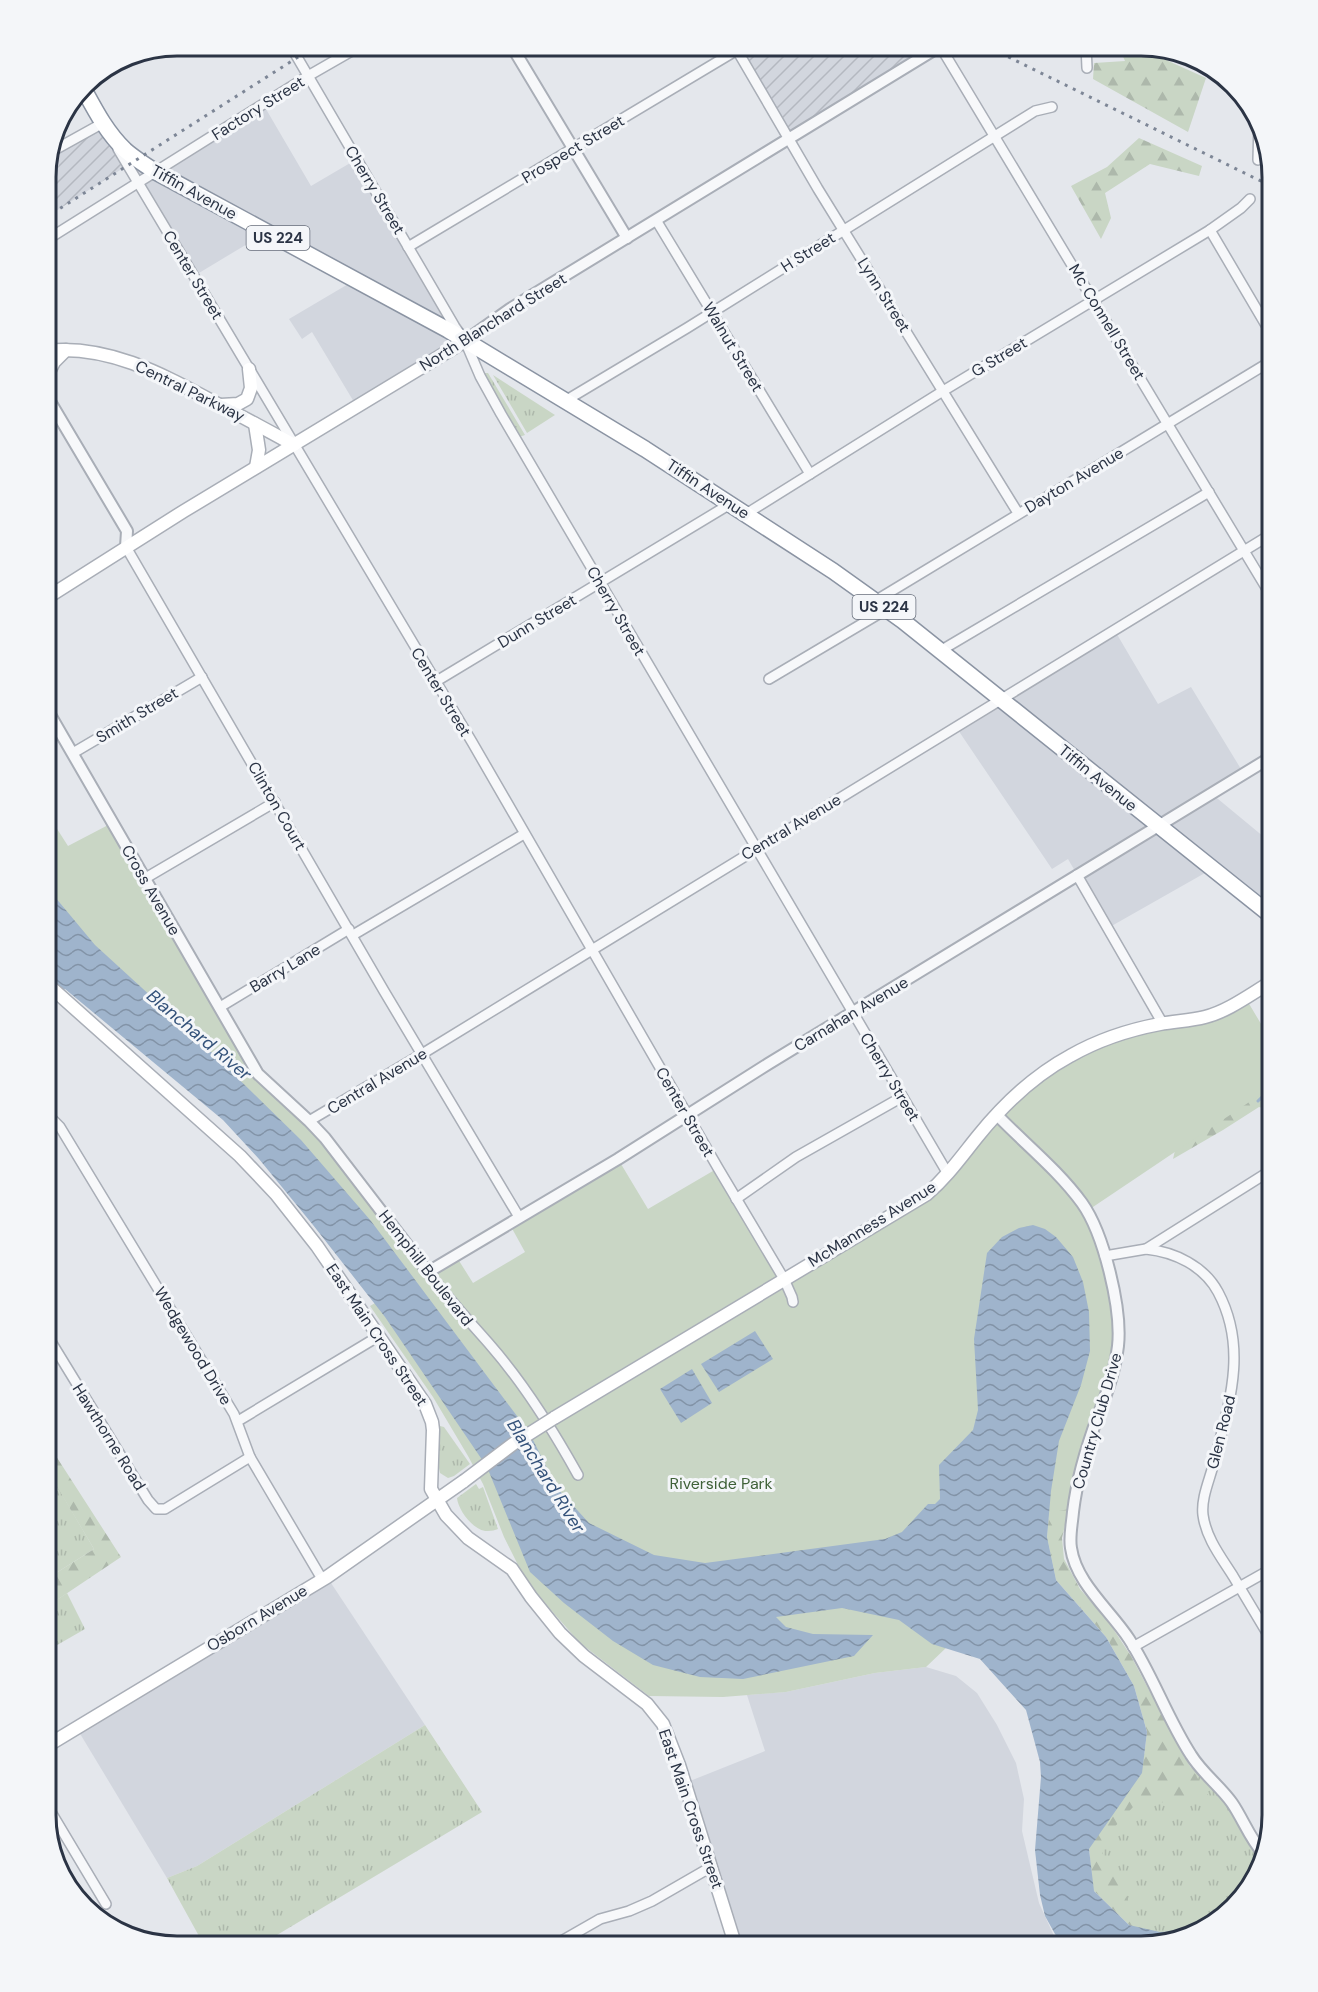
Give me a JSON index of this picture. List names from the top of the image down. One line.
{"streets":{"highway":["Tiffin Avenue","US 224","Center Street"],"main road":["North Blanchard Street","Central Parkway","McManness Avenue","East Main Cross Street","Osborn Avenue"],"street":["Factory Street","Prospect Street","Cherry Street","H Street","Lynn Street","Mc Connell Street","Walnut Street","G Street","Dayton Avenue","Dunn Street","Smith Street","Clinton Court","Central Avenue","Cross Avenue","Barry Lane","Carnahan Avenue","Hemphill Boulevard","Wedgewood Drive","Country Club Drive","Glen Road","Hawthorne Road"]},"crossings":[["Factory Street","Cherry Street"],["Factory Street","Tiffin Avenue"],["Factory Street","Center Street"],["Prospect Street","Cherry Street"],["Cherry Street","Tiffin Avenue"],["Cherry Street","North Blanchard Street"],["Cherry Street","Dunn Street"],["Cherry Street","Central Avenue"],["Cherry Street","Carnahan Avenue"],["Cherry Street","McManness Avenue"],["Tiffin Avenue","H Street"],["Tiffin Avenue","Center Street"],["Tiffin Avenue","North Blanchard Street"],["Tiffin Avenue","G Street"],["Tiffin Avenue","Dayton Avenue"],["Tiffin Avenue","Dunn Street"],["Tiffin Avenue","Central Avenue"],["Tiffin Avenue","Carnahan Avenue"],["H Street","Lynn Street"],["H Street","Mc Connell Street"],["H Street","Walnut Street"],["Center Street","North Blanchard Street"],["Center Street","Central Parkway"],["Center Street","Dunn Street"],["Center Street","Central Avenue"],["Center Street","Barry Lane"],["Center Street","Carnahan Avenue"],["Center Street","McManness Avenue"],["Lynn Street","North Blanchard Street"],["Lynn Street","G Street"],["Lynn Street","Dayton Avenue"],["North Blanchard Street","Walnut Street"],["North Blanchard Street","Central Parkway"],["North Blanchard Street","Clinton Court"],["Mc Connell Street","G Street"],["Mc Connell Street","Dayton Avenue"],["Mc Connell Street","Central Avenue"],["Walnut Street","G Street"],["Smith Street","Clinton Court"],["Smith Street","Cross Avenue"],["Clinton Court","Central Avenue"],["Clinton Court","Barry Lane"],["Clinton Court","Carnahan Avenue"],["Central Avenue","Hemphill Boulevard"],["Cross Avenue","Barry Lane"],["Cross Avenue","Hemphill Boulevard"],["Carnahan Avenue","Hemphill Boulevard"],["McManness Avenue","Country Club Drive"],["McManness Avenue","Osborn Avenue"],["East Main Cross Street","Osborn Avenue"],["Wedgewood Drive","Hawthorne Road"],["Wedgewood Drive","Osborn Avenue"]],"water":["Blanchard River"],"parks":["Riverside Park"]}
